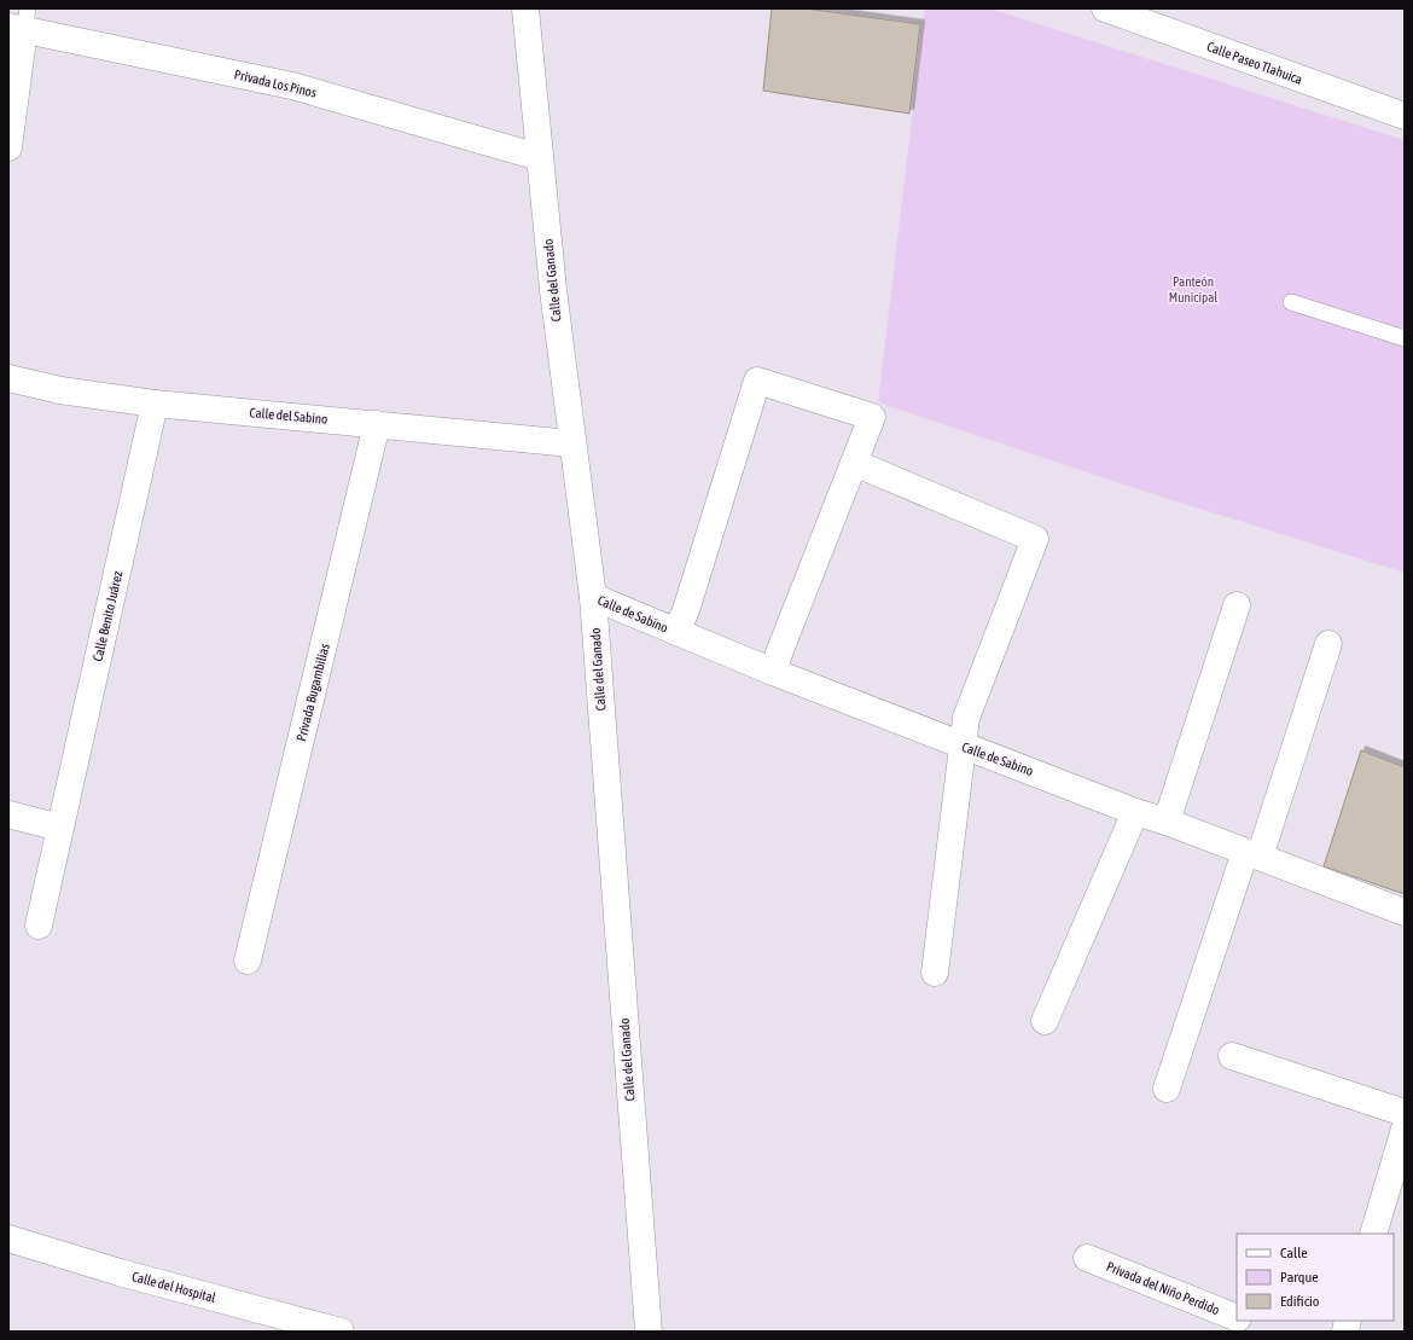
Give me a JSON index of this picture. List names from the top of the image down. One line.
{"streets":{"street":["Calle Paseo Tlahuica","Privada Los Pinos","Calle del Ganado","Calle del Sabino","Calle de Sabino","Calle Benito Juárez","Privada Bugambilias","Calle del Hospital","Privada del Niño Perdido"]},"crossings":[["Privada Los Pinos","Calle del Ganado"],["Calle del Ganado","Calle del Sabino"],["Calle del Ganado","Calle de Sabino"],["Calle del Sabino","Calle Benito Juárez"],["Calle del Sabino","Privada Bugambilias"]],"parks":["Panteón Municipal"],"legend":["Calle","Parque","Edificio"]}
